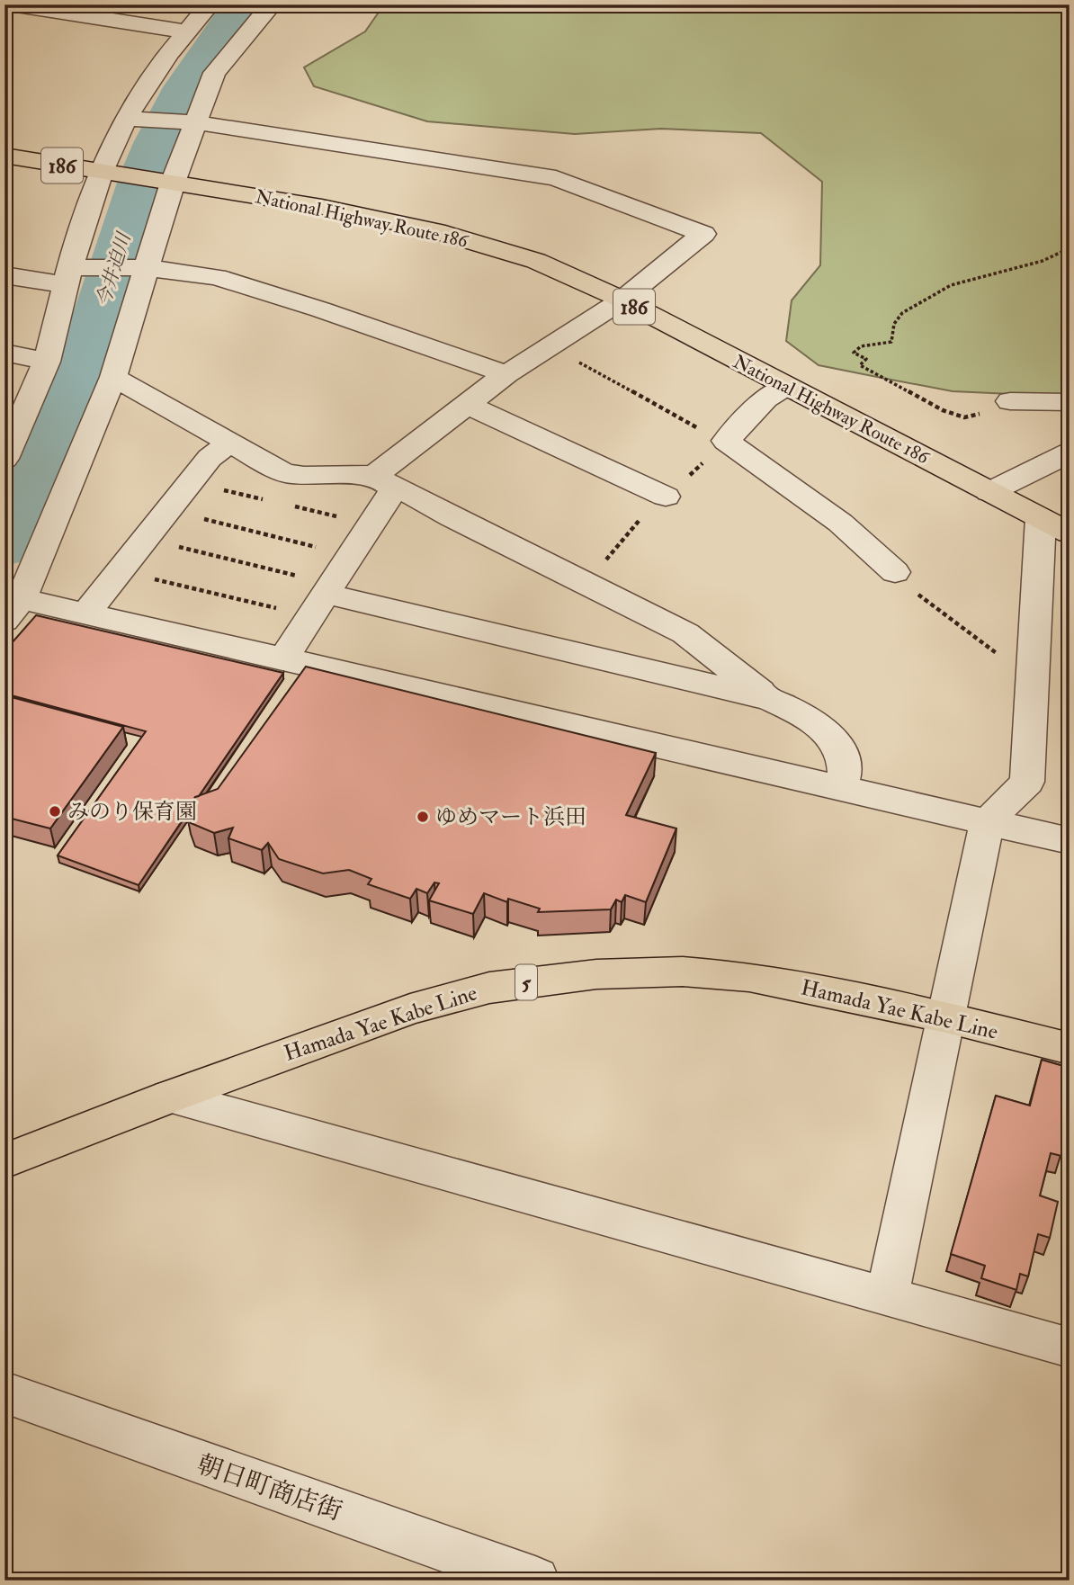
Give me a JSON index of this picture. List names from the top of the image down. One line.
{"streets":{"main road":["186","National Highway Route 186","5","Hamada Yae Kabe Line"],"street":["朝日町商店街"]},"water":["今井迫川"],"places":["みのり保育園","ゆめマート浜田"]}
